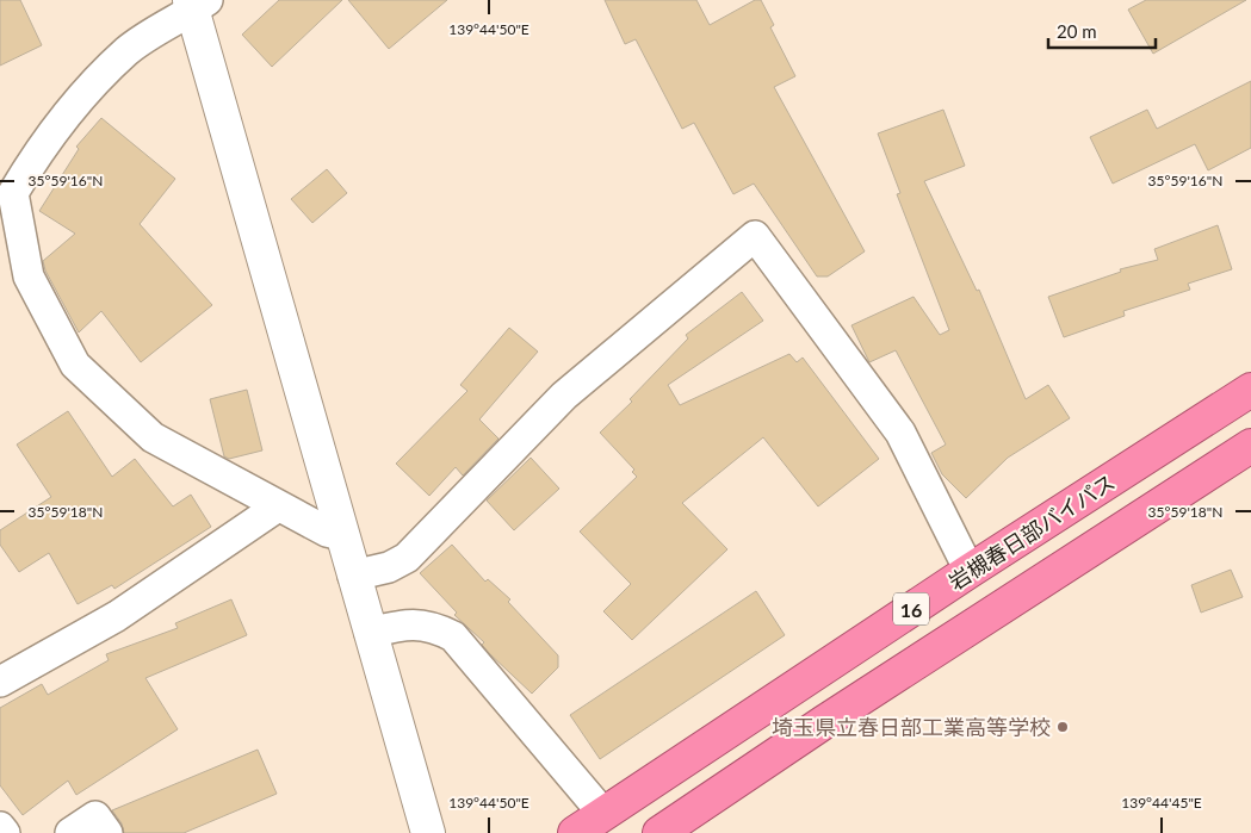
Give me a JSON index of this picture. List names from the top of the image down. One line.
{"streets":{"highway":["岩槻春日部バイパス","16"]},"places":["埼玉県立春日部工業高等学校"],"scale_bar":"20 m","coordinates":["139°44'50\"E","35°59'16\"N","35°59'18\"N","139°44'45\"E"]}
